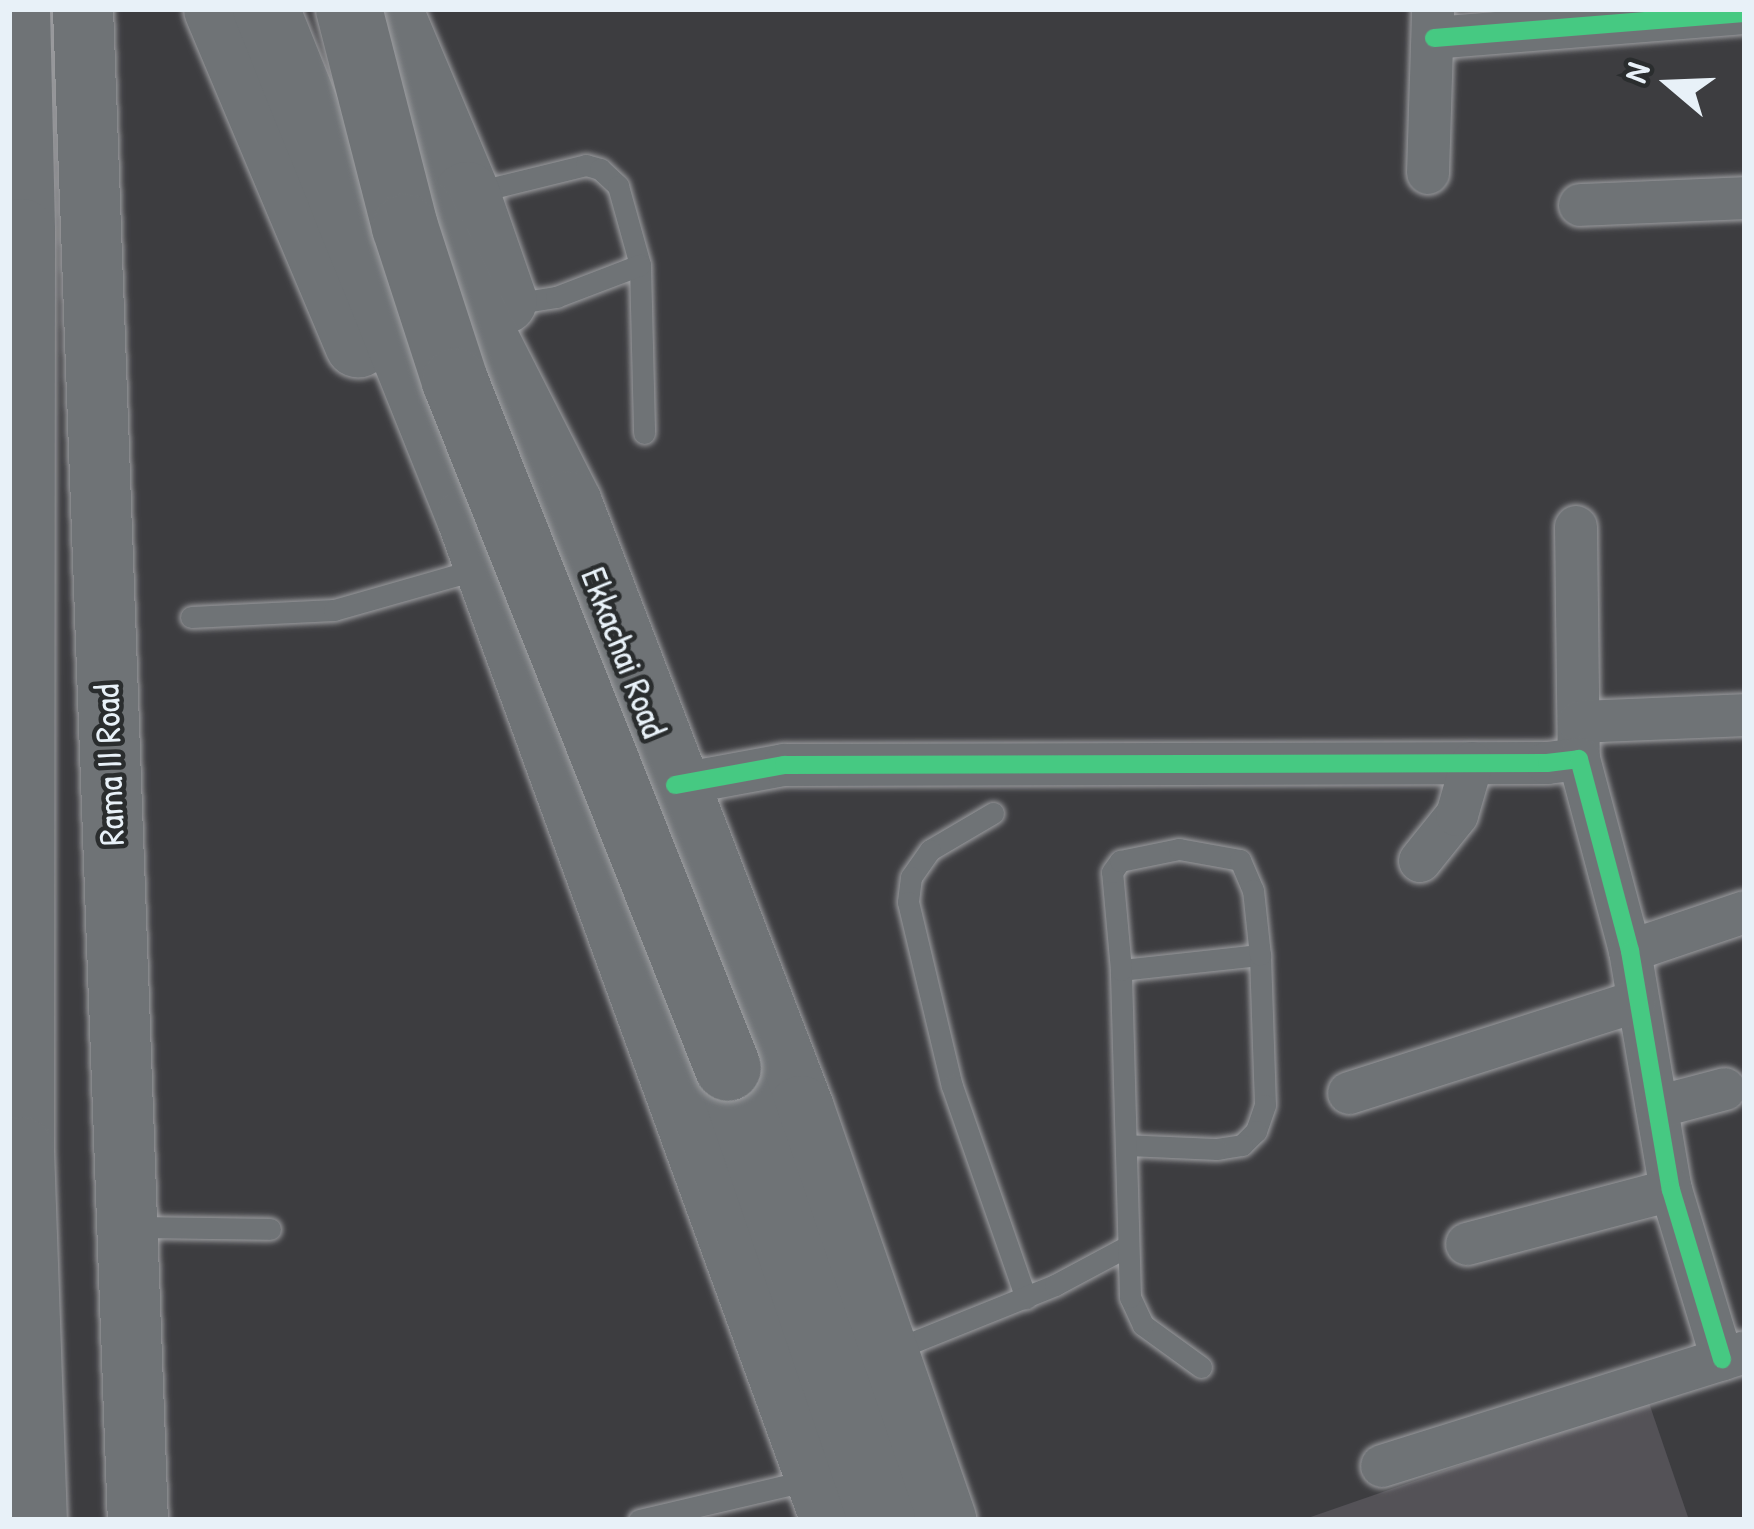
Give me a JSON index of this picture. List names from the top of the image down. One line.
{"streets":{"main road":["Ekkachai Road","Rama II Road"]},"north":"left"}
